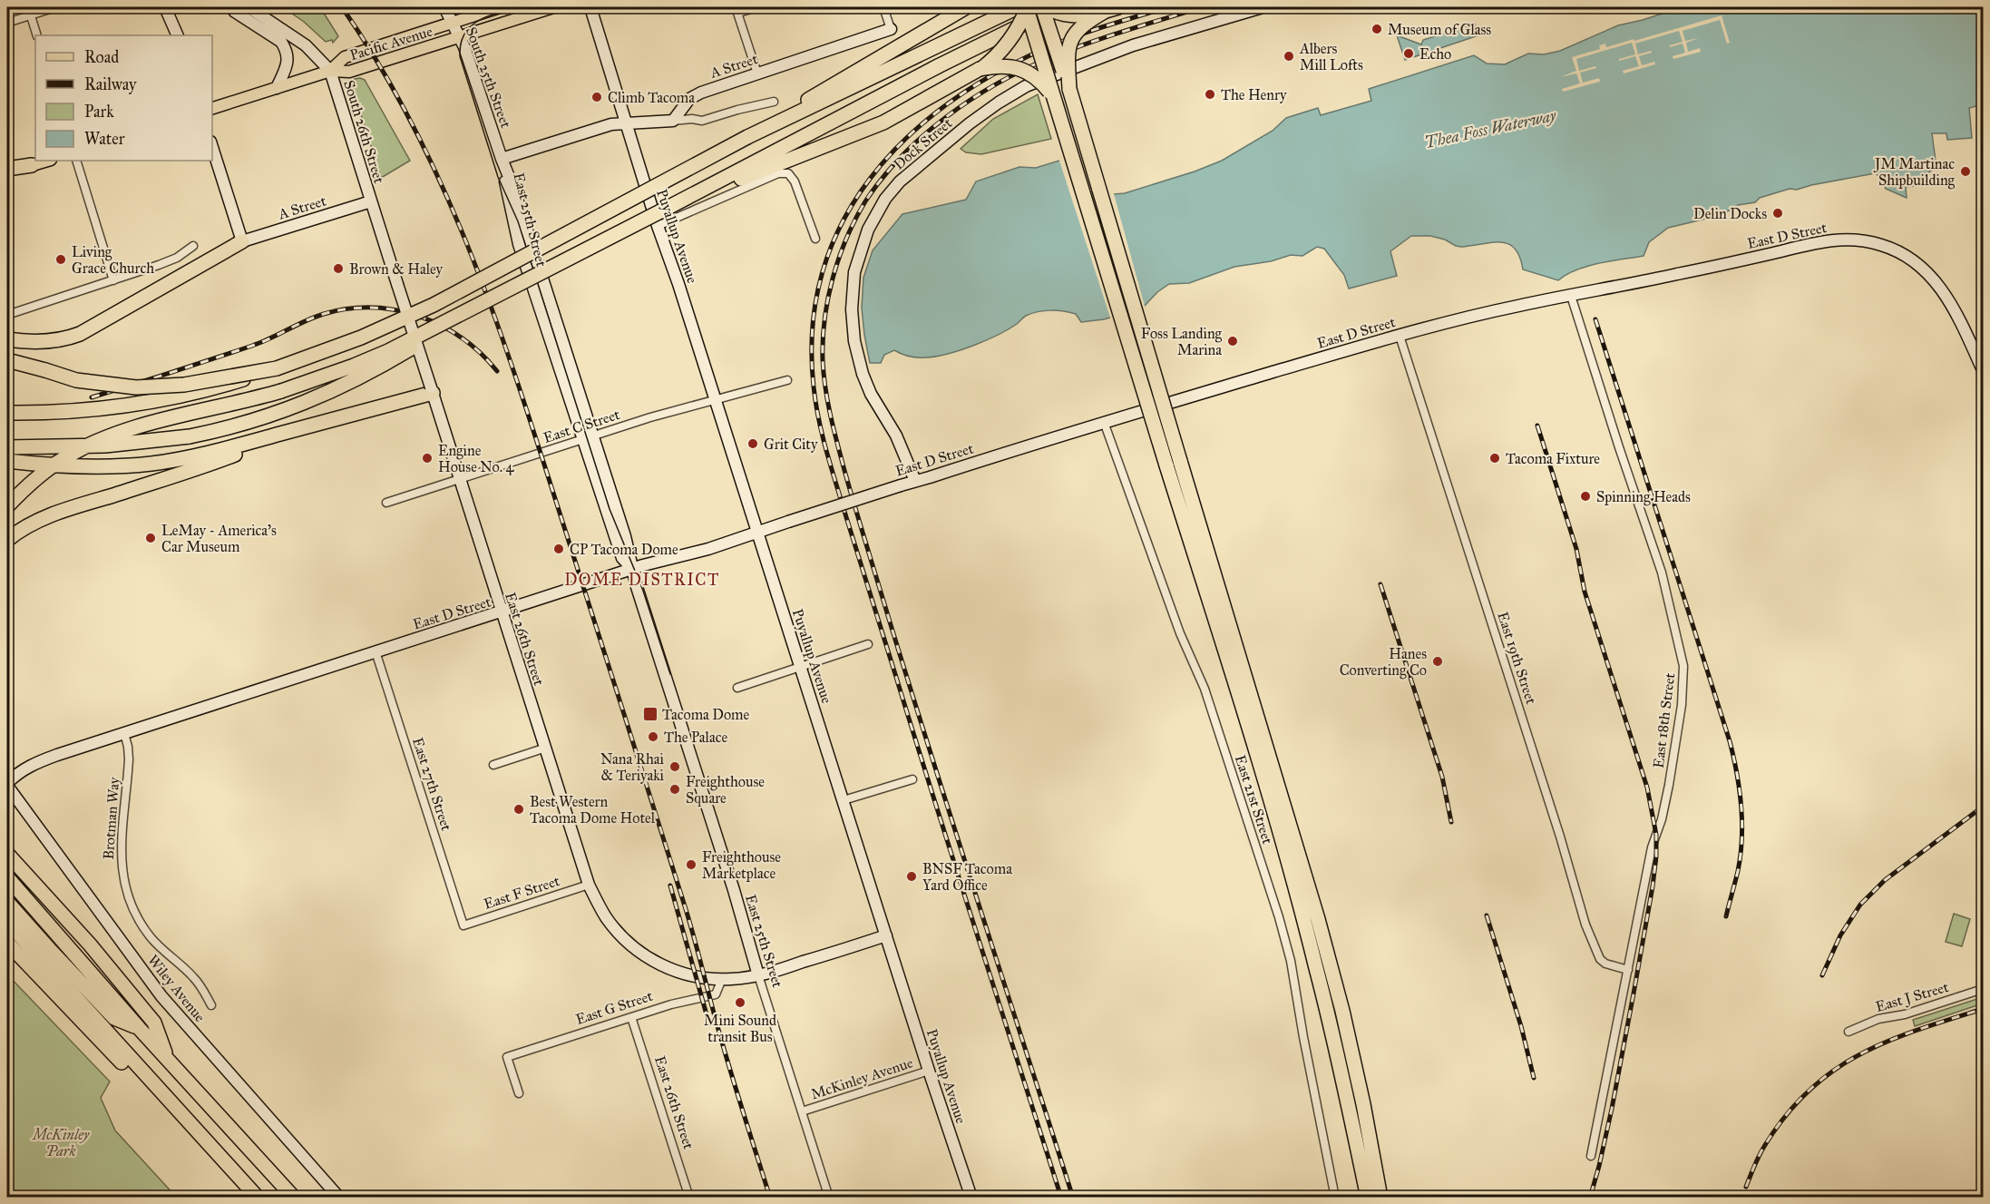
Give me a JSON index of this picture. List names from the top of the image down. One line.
{"streets":{"main road":["Pacific Avenue"],"street":["A Street","South 25th Street","South 26th Street","Dock Street","East 25th Street","East D Street","Puyallup Avenue","East C Street","East 26th Street","East 19th Street","East 18th Street","East 27th Street","East 21st Street","Brotman Way","East F Street","Wiley Avenue","East J Street","East G Street","McKinley Avenue"]},"crossings":[["Pacific Avenue","South 25th Street"],["Pacific Avenue","South 26th Street"],["A Street","South 26th Street"],["A Street","East 26th Street"],["South 25th Street","East 25th Street"],["South 26th Street","East 26th Street"],["Dock Street","East D Street"],["East 25th Street","East D Street"],["East 25th Street","East C Street"],["East 25th Street","East 26th Street"],["East 25th Street","McKinley Avenue"],["East D Street","Puyallup Avenue"],["East D Street","East 26th Street"],["East D Street","East 19th Street"],["East D Street","East 18th Street"],["East D Street","East 27th Street"],["East D Street","East 21st Street"],["East D Street","Brotman Way"],["East D Street","Wiley Avenue"],["Puyallup Avenue","East C Street"],["Puyallup Avenue","McKinley Avenue"],["East C Street","East 26th Street"],["East 26th Street","East F Street"],["East 26th Street","East G Street"],["East 19th Street","East 18th Street"],["East 27th Street","East F Street"]],"districts":["DOME DISTRICT"],"water":["Thea Foss Waterway"],"parks":["McKinley Park"],"places":{"other":["Museum of Glass","Echo","Albers Mill Lofts","The Henry","Climb Tacoma","JM Martinac Shipbuilding","Delin Docks","Living Grace Church","Brown & Haley","Foss Landing Marina","Grit City","Engine House No. 4","Tacoma Fixture","Spinning Heads","LeMay - America's Car Museum","CP Tacoma Dome","Hanes Converting Co","The Palace","Nana Rhai & Teriyaki","Freighthouse Square","Best Western Tacoma Dome Hotel","Freighthouse Marketplace","BNSF Tacoma Yard Office","Mini Sound transit Bus"],"transit":["Tacoma Dome"]},"legend":["Road","Railway","Park","Water"]}
